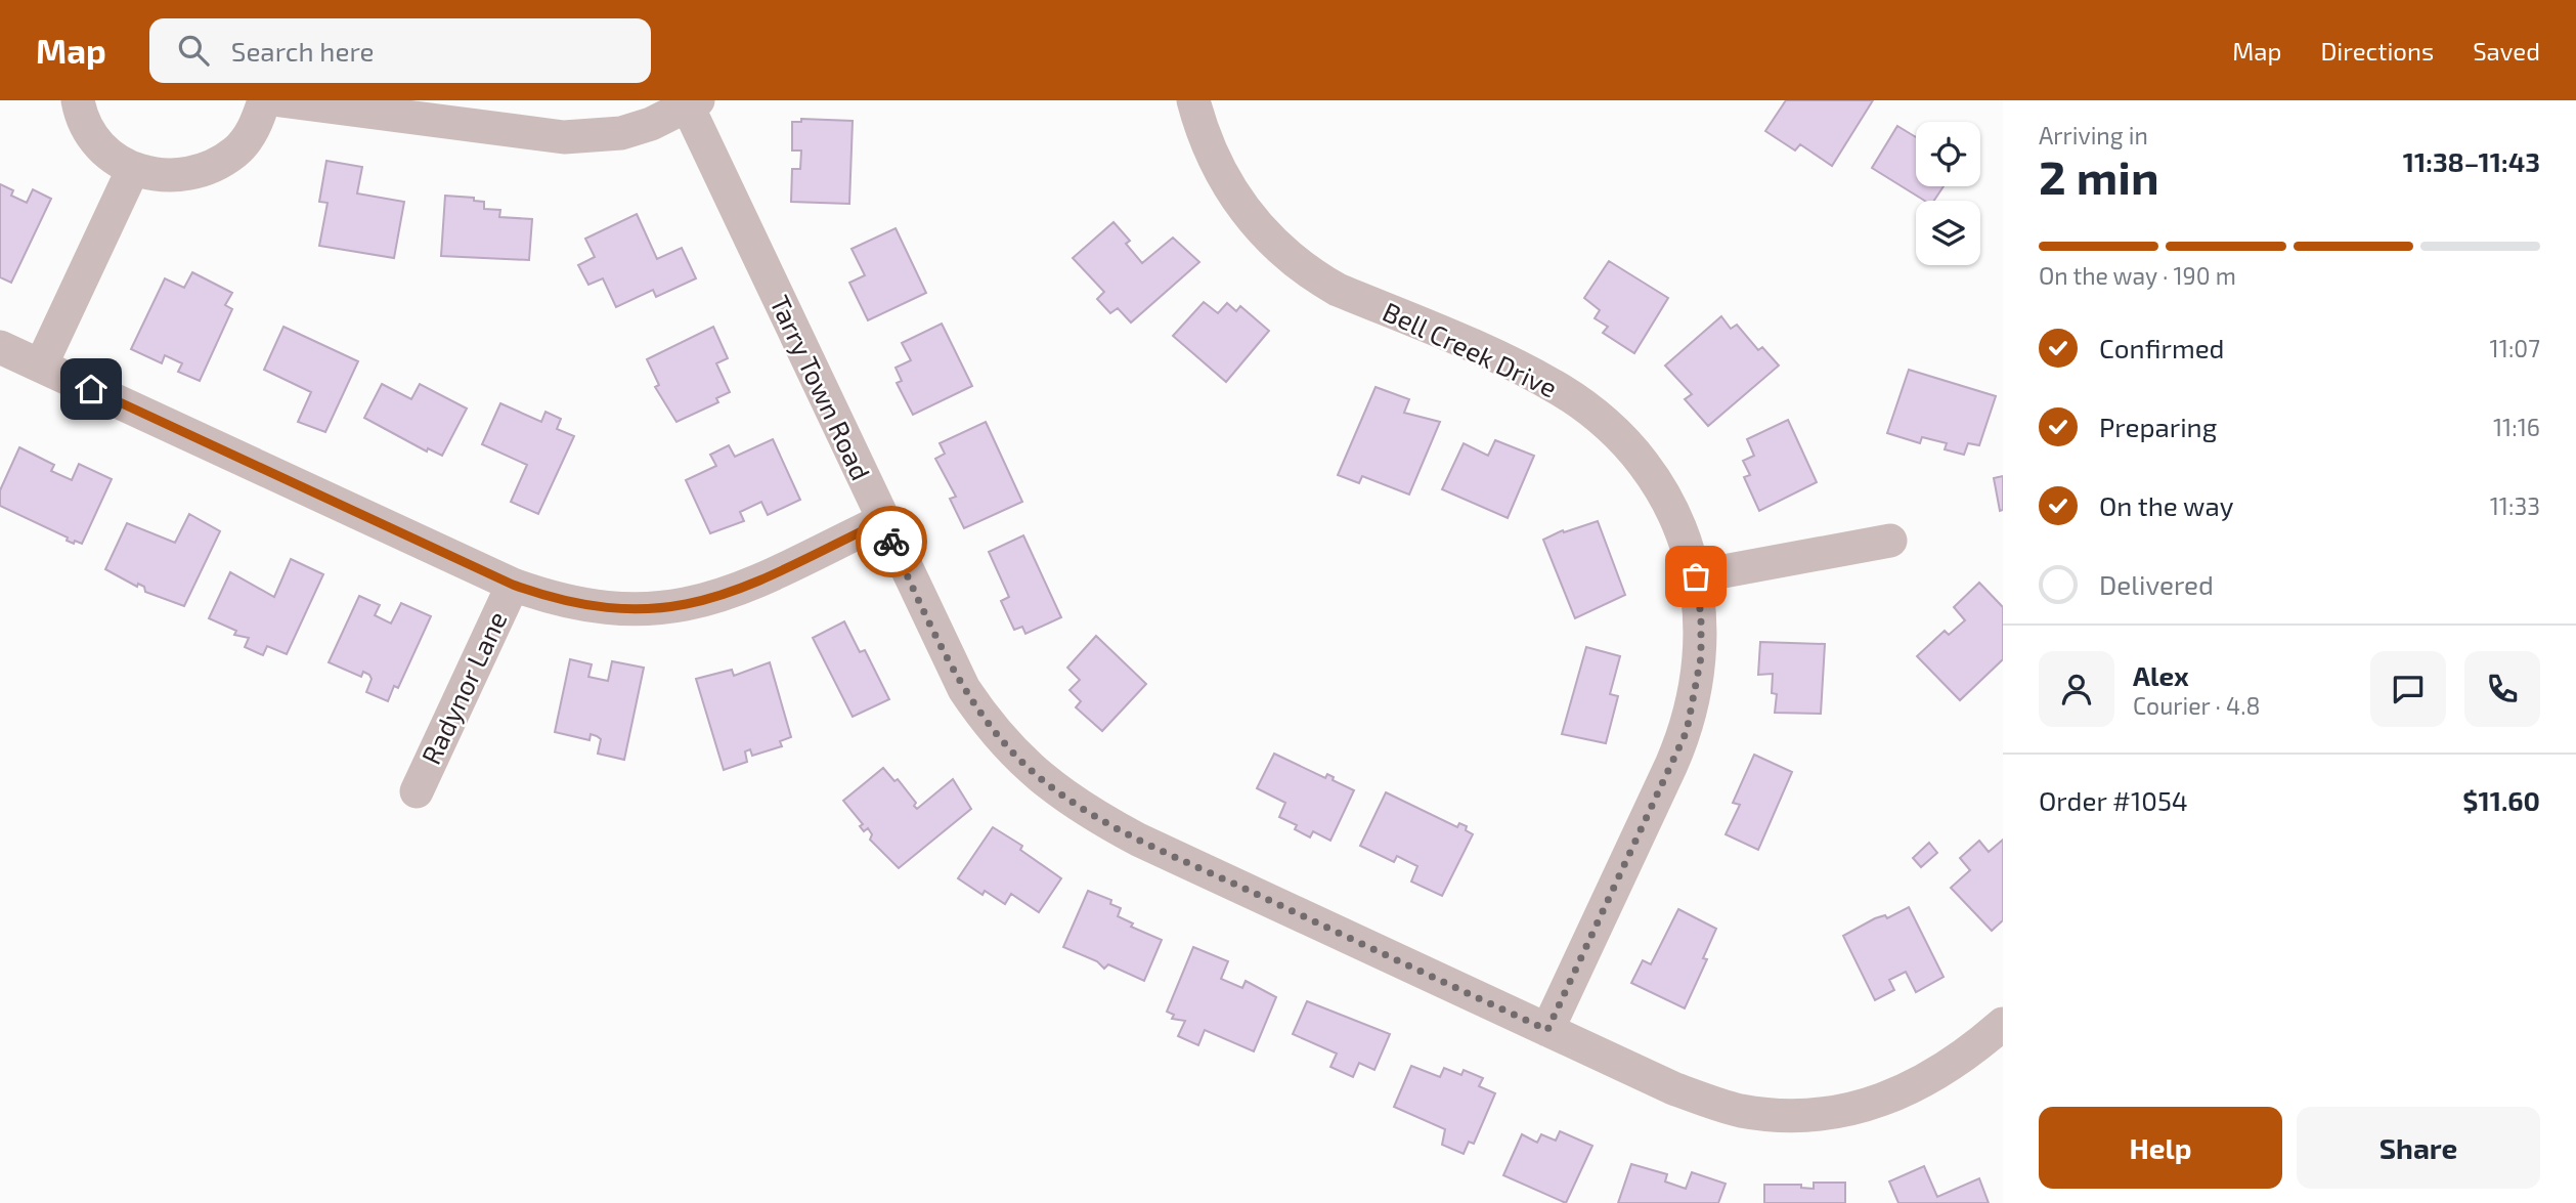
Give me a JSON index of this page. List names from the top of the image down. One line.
{"streets":{"street":["Bell Creek Drive","Tarry Town Road","Radynor Lane"]},"crossings":[["Bell Creek Drive","Tarry Town Road"]],"page":{"header":"Map","search":"Search here","nav":["Map","Directions","Saved"],"heading":["2 min","Arriving in","11:38–11:43"],"panel":["Alex","Courier · 4.8","Order #1054","$11.60"],"bar":"On the way · 190 m","list":[["Confirmed","11:07"],["Preparing","11:16"],["On the way","11:33"],"Delivered"],"buttons":["Help","Share"]}}
